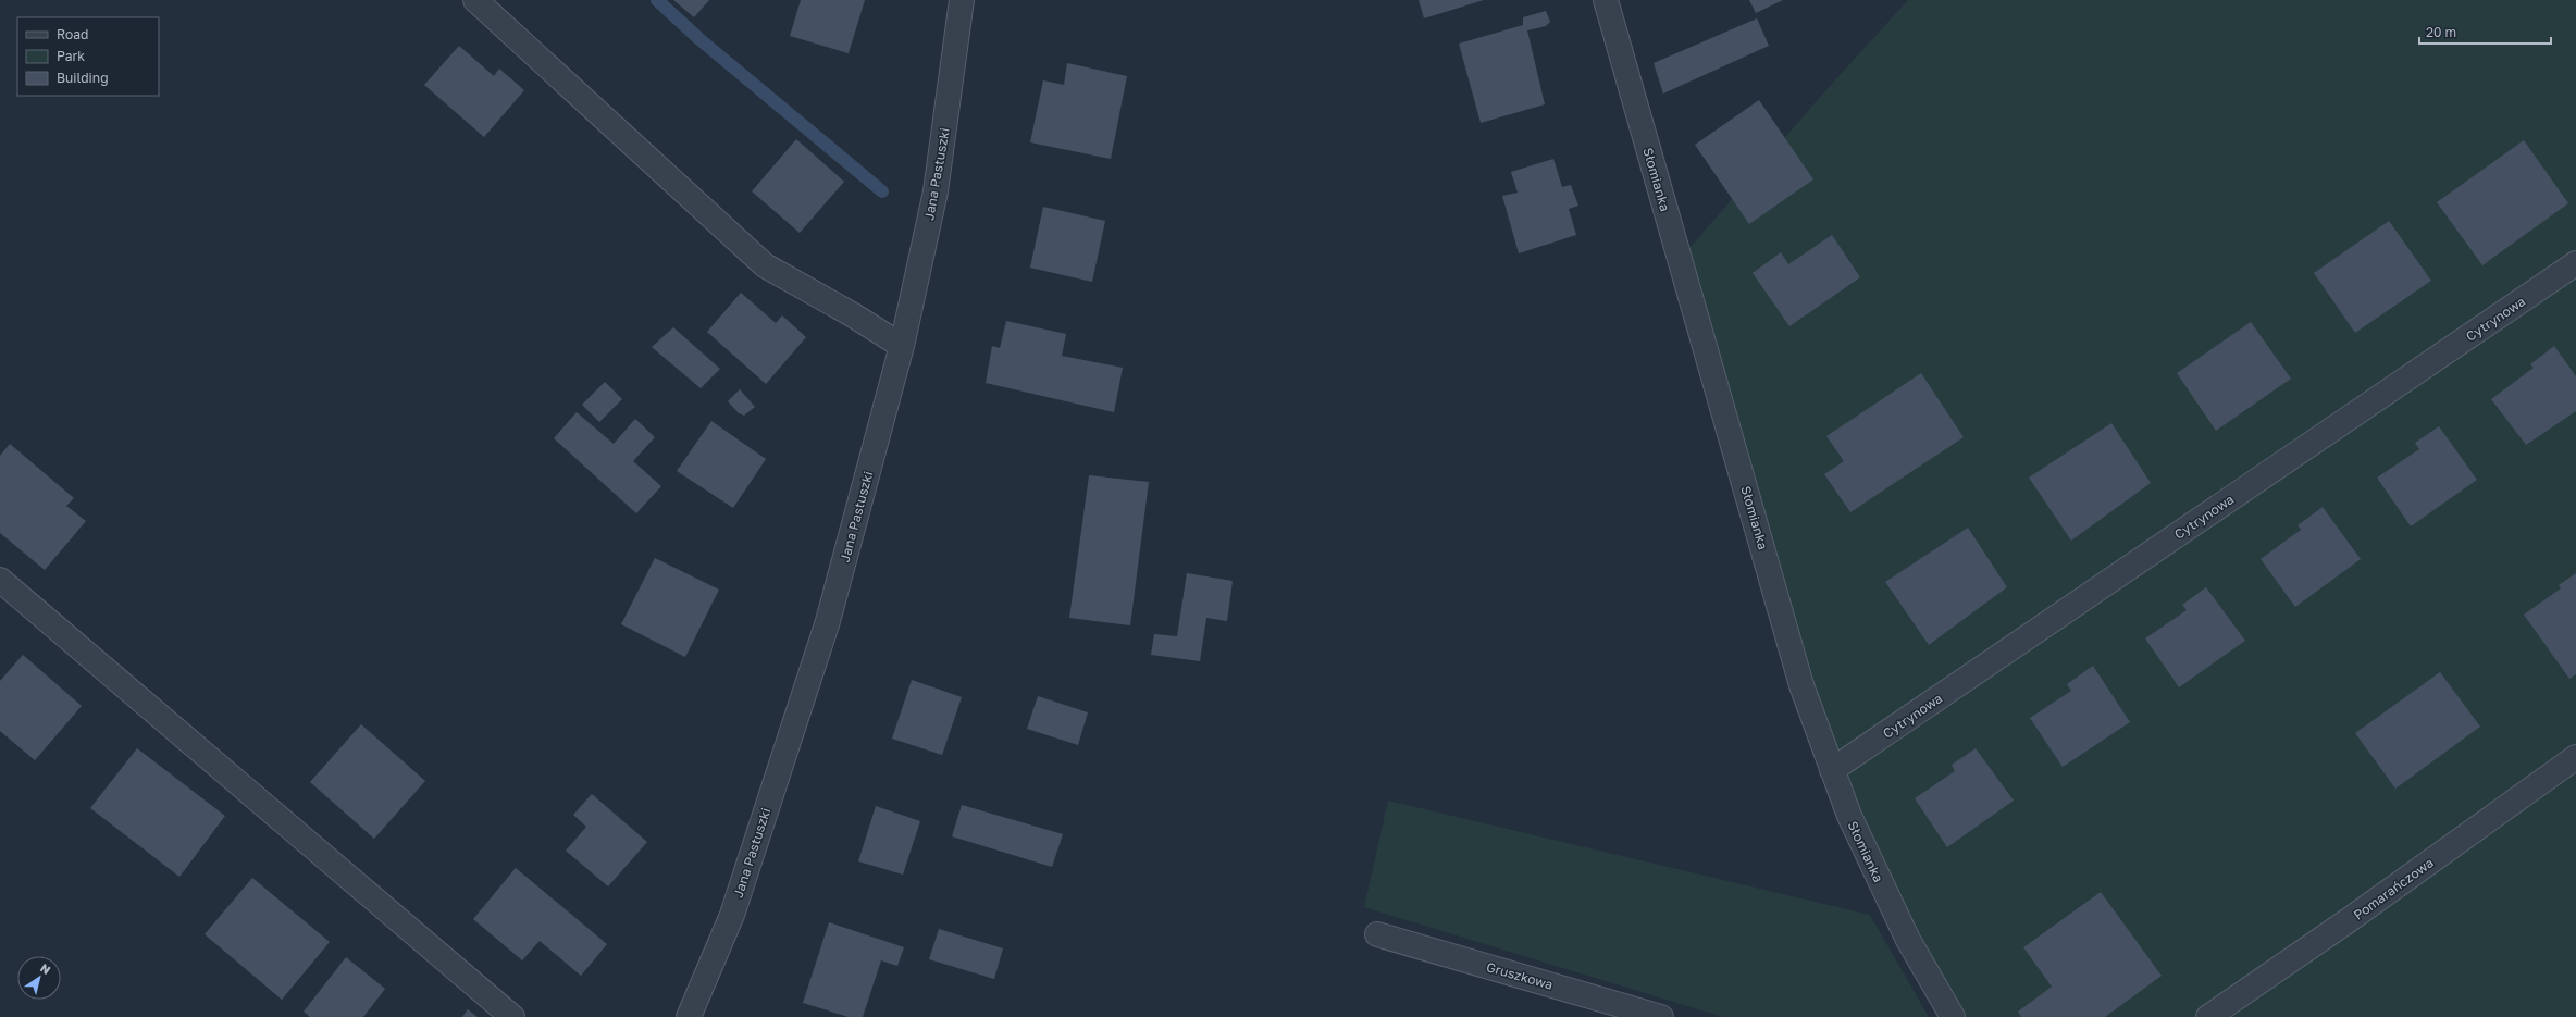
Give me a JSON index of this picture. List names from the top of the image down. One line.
{"streets":{"street":["Jana Pastuszki","Słomianka","Cytrynowa","Pomarańczowa","Gruszkowa"]},"crossings":[["Słomianka","Cytrynowa"]],"legend":["Road","Park","Building"],"scale_bar":"20 m","north":"top right"}
